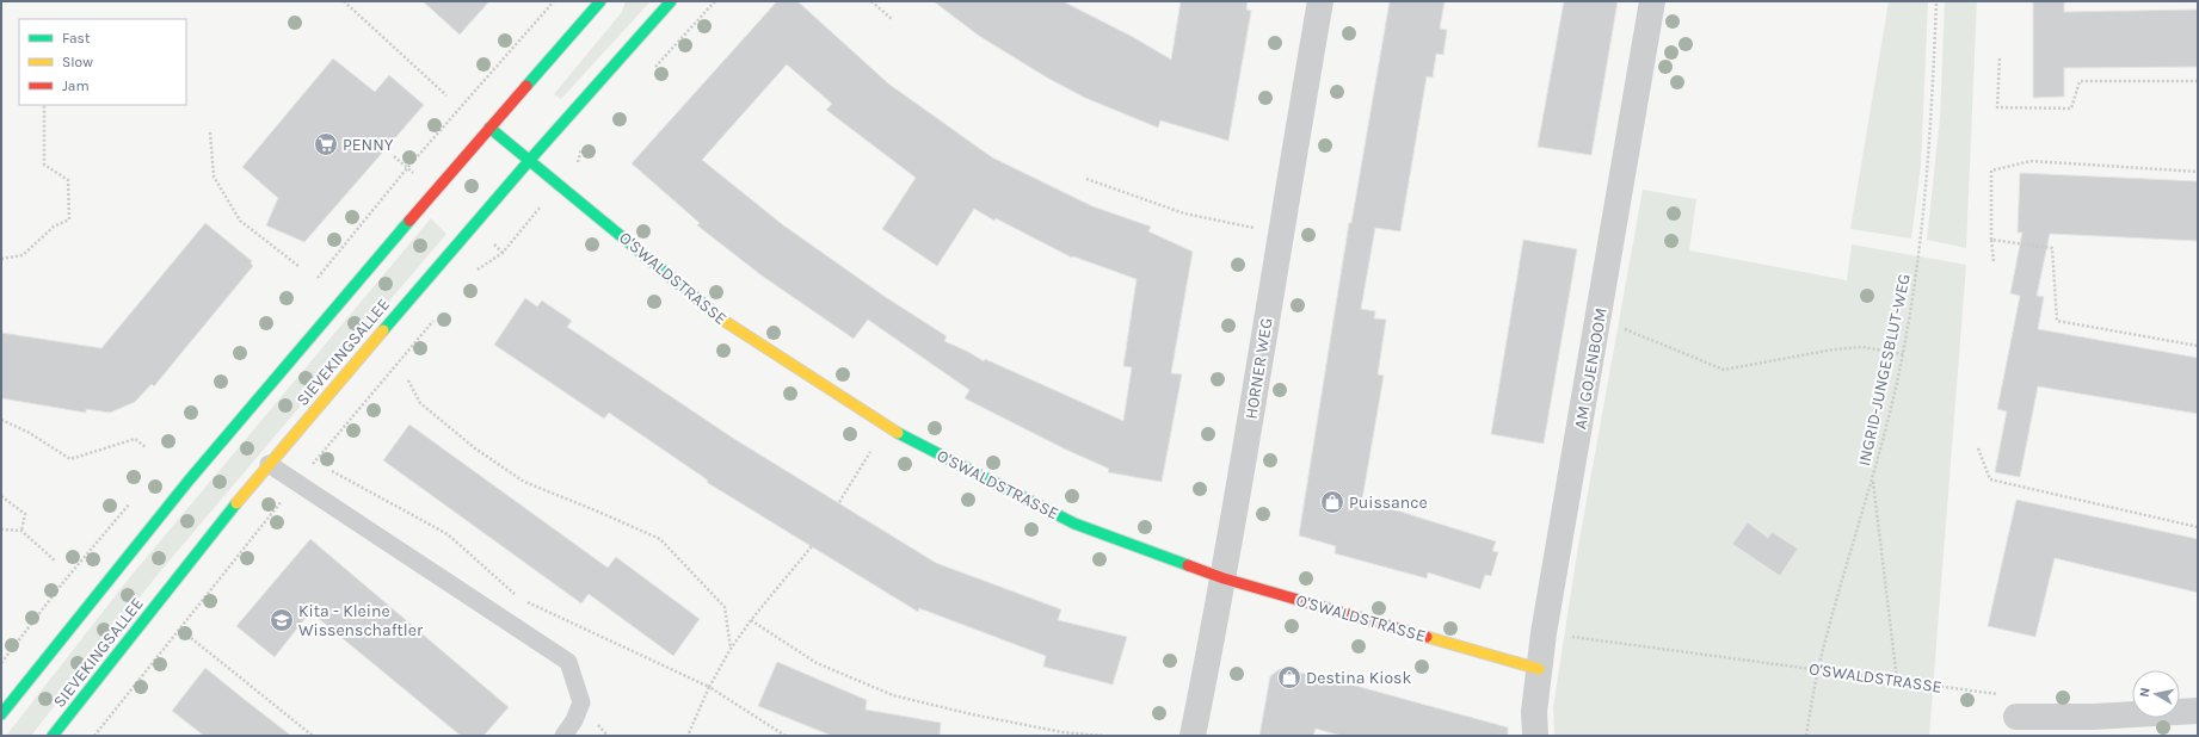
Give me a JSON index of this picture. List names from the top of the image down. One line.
{"streets":{"main road":["O'SWALDSTRASSE","SIEVEKINGSALLEE"],"street":["HORNER WEG","AM GOJENBOOM"],"path":["INGRID-JUNGESBLUT-WEG"]},"crossings":[["O'SWALDSTRASSE","SIEVEKINGSALLEE"],["O'SWALDSTRASSE","HORNER WEG"],["O'SWALDSTRASSE","AM GOJENBOOM"],["O'SWALDSTRASSE","INGRID-JUNGESBLUT-WEG"]],"places":{"supermarket":["PENNY"],"shop":["Puissance","Destina Kiosk"],"school or university":["Kita - Kleine Wissenschaftler"]},"legend":["Fast","Slow","Jam"],"north":"left"}
